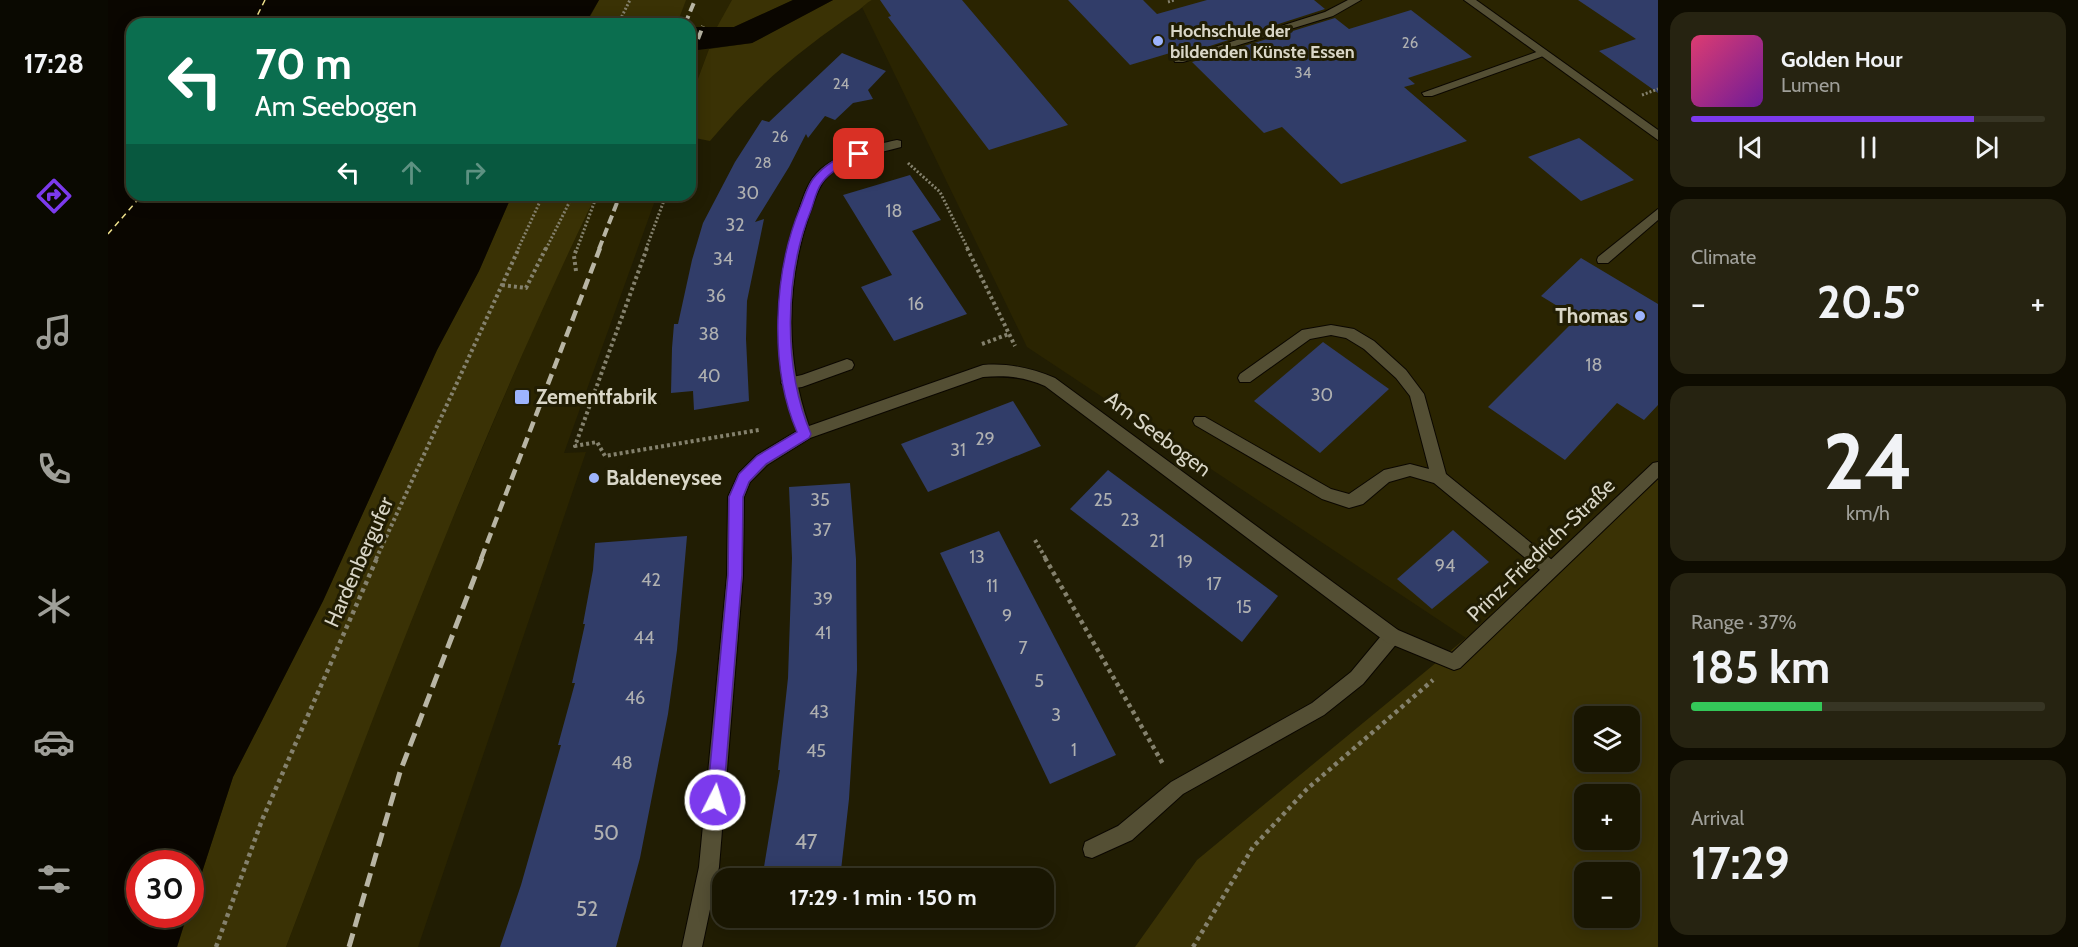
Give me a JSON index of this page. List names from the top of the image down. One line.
{"streets":{"street":["Am Seebogen","Prinz-Friedrich-Straße"],"path":["Hardenbergufer"]},"crossings":[["Am Seebogen","Prinz-Friedrich-Straße"]],"places":{"other":["Hochschule der bildenden Künste Essen","Thomas","Baldeneysee"],"transit":["Zementfabrik"]},"house_numbers":["26","34","24","26","28","30","18","32","34","36","16","38","18","40","30","29","31","35","25","23","37","21","13","19","94","42","17","11","39","15","9","41","44","7","5","46","43","3","1","45","48","50","47","52"],"page":{"tabs":"17:28","turn":["70 m","Am Seebogen"],"song":["Golden Hour","Lumen"],"tile":["Climate",["24","km/h"],["Range · 37%","185 km"],["Arrival","17:29"]],"heat":["−","20.5°","+"],"map_buttons":["+","−"],"limit":"30","trip":"17:29 · 1 min · 150 m"}}
